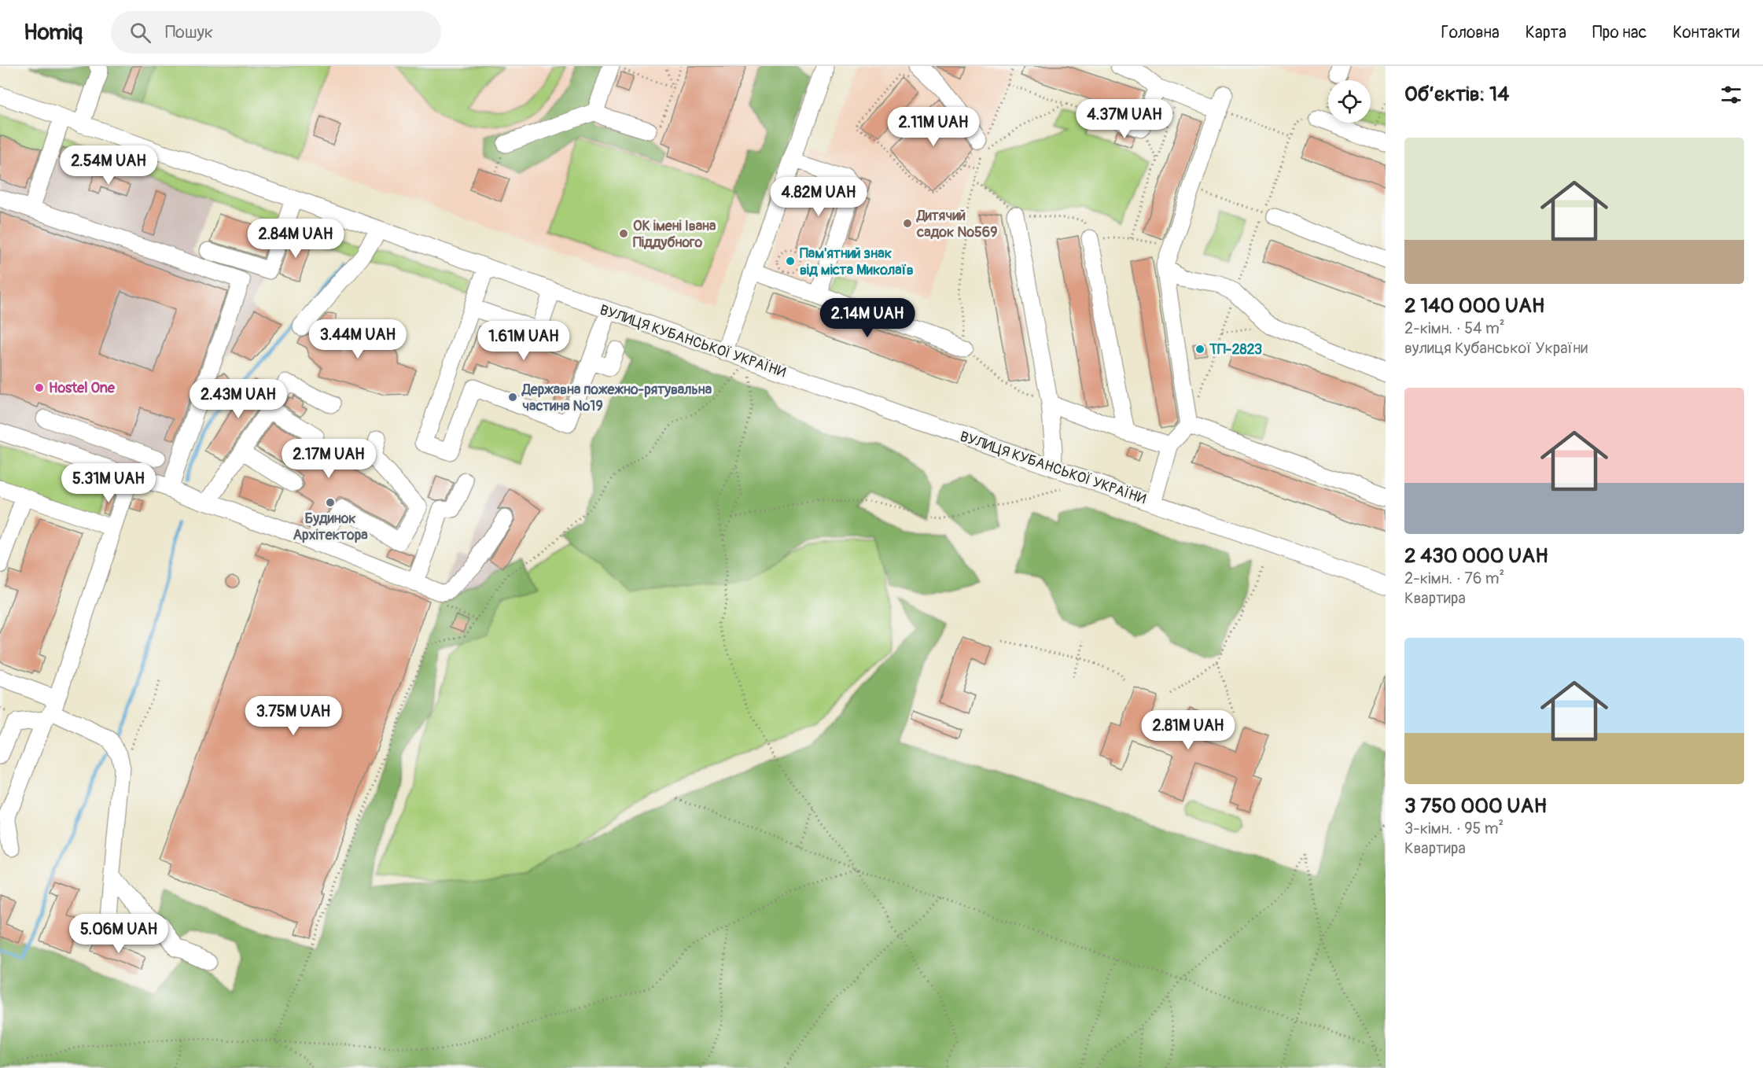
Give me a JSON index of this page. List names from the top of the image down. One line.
{"streets":{"street":["ВУЛИЦЯ КУБАНСЬКОЇ УКРАЇНИ"]},"places":["Дитячий садок №569","ОК імені Івана Піддубного","Пам'ятний знак від міста Миколаїв","ТП-2823","Hostel One","Державна пожежно-рятувальна частина №19","Будинок Архітектора"],"page":{"header":"Homiq","search":"Пошук","nav":["Головна","Карта","Про нас","Контакти"],"heading":"Об’єктів: 14","price":["4.37M UAH","2.11M UAH","2.54M UAH","4.82M UAH","2.84M UAH","2.14M UAH","3.44M UAH","1.61M UAH","2.43M UAH","2.17M UAH","5.31M UAH","3.75M UAH","2.81M UAH","5.06M UAH"],"list":[{"name":"2 140 000 UAH","note":"2-кімн. · 54 m² · вулиця Кубанської України"},{"name":"2 430 000 UAH","note":"2-кімн. · 76 m² · Квартира"},{"name":"3 750 000 UAH","note":"3-кімн. · 95 m² · Квартира"}]}}
